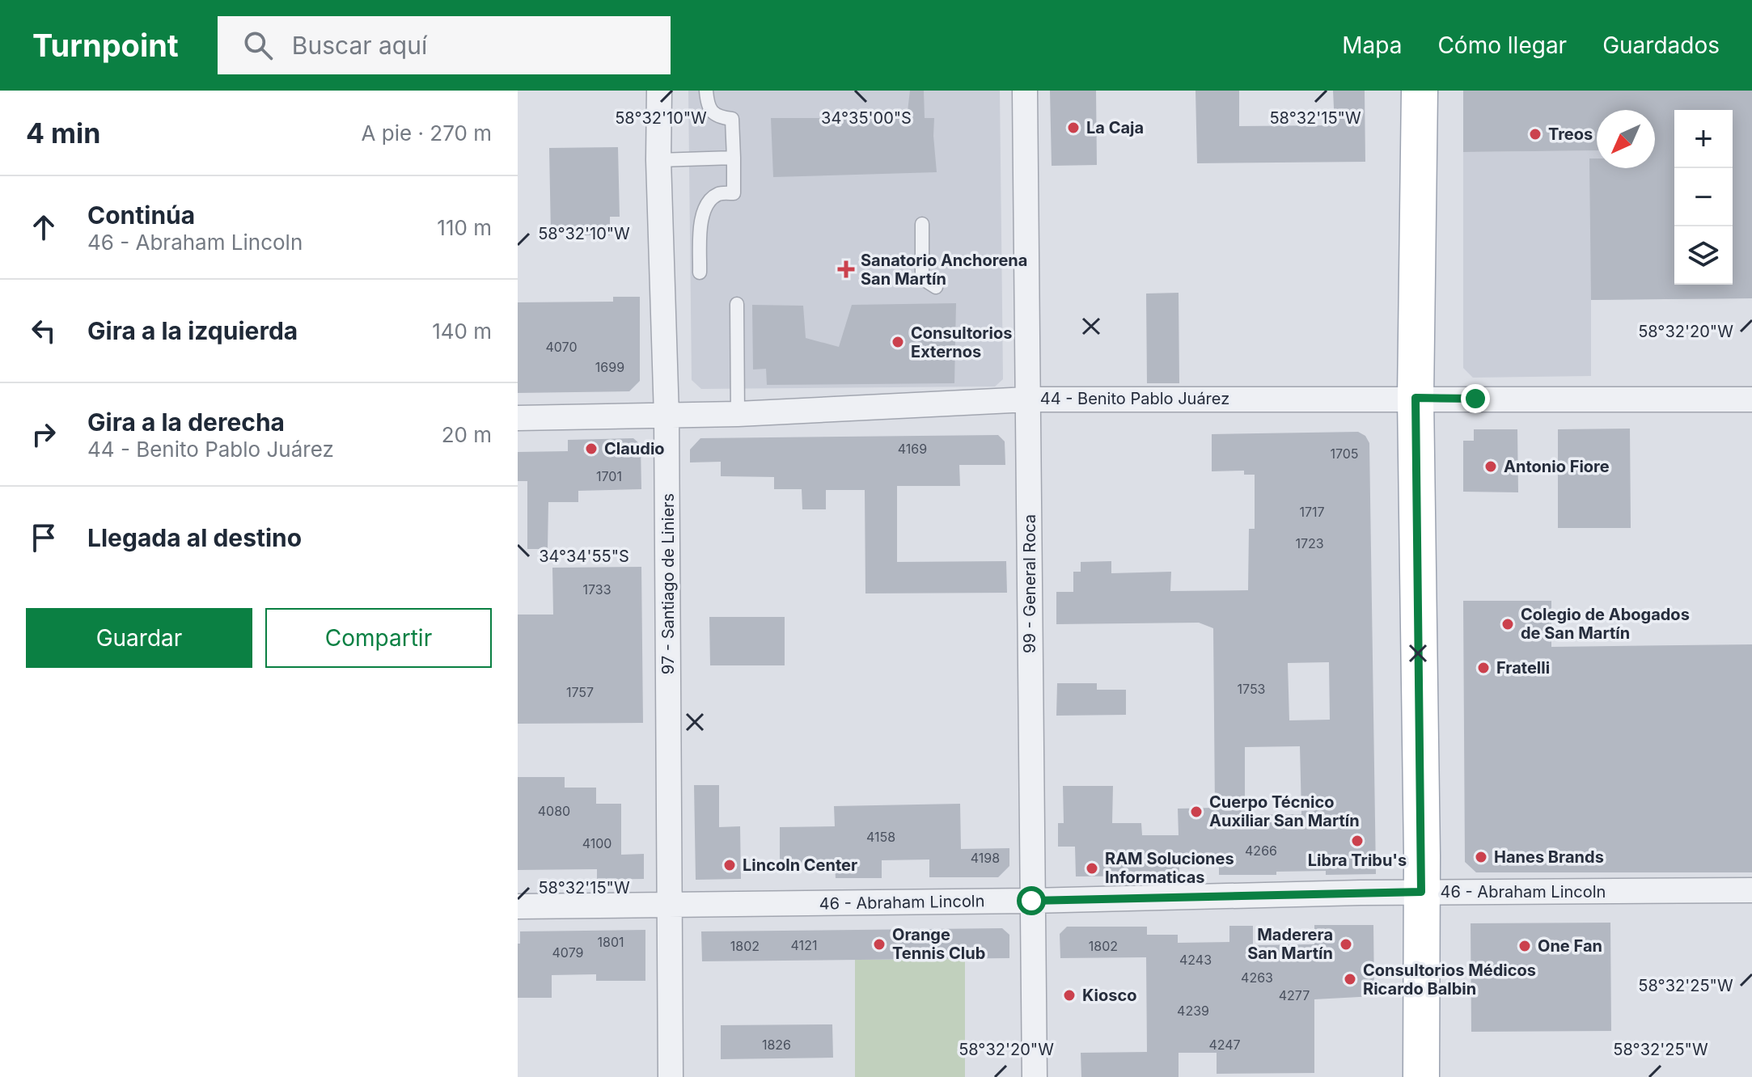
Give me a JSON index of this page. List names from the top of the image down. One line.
{"streets":{"street":["44 - Benito Pablo Juárez","97 - Santiago de Liniers","99 - General Roca","46 - Abraham Lincoln"]},"crossings":[["44 - Benito Pablo Juárez","97 - Santiago de Liniers"],["44 - Benito Pablo Juárez","99 - General Roca"],["97 - Santiago de Liniers","46 - Abraham Lincoln"],["99 - General Roca","46 - Abraham Lincoln"]],"places":{"other":["La Caja","Treos","Consultorios Externos","Claudio","Antonio Fiore","Colegio de Abogados de San Martín","Fratelli","Cuerpo Técnico Auxiliar San Martín","Libra Tribu's","Hanes Brands","Lincoln Center","RAM Soluciones Informaticas","Orange Tennis Club","Maderera San Martín","One Fan","Consultorios Médicos Ricardo Balbin","Kiosco"],"health":["Sanatorio Anchorena San Martín"]},"house_numbers":["4070","1699","4169","1705","1701","1717","1723","1733","1753","1757","4080","4158","4100","4266","4198","1801","4121","1802","1802","4079","4243","4263","4277","4239","1826","4247"],"north":"bottom left","page":{"header":"Turnpoint","search":"Buscar aquí","nav":["Mapa","Cómo llegar","Guardados"],"heading":["4 min","A pie · 270 m"],"map_buttons":["+","−"],"list":[["Continúa","46 - Abraham Lincoln","110 m"],["Gira a la izquierda","140 m"],["Gira a la derecha","44 - Benito Pablo Juárez","20 m"],"Llegada al destino"],"buttons":["Guardar","Compartir"]},"coordinates":["58°32'10\"W","34°35'00\"S","58°32'15\"W","58°32'20\"W","34°34'55\"S","58°32'25\"W"]}
